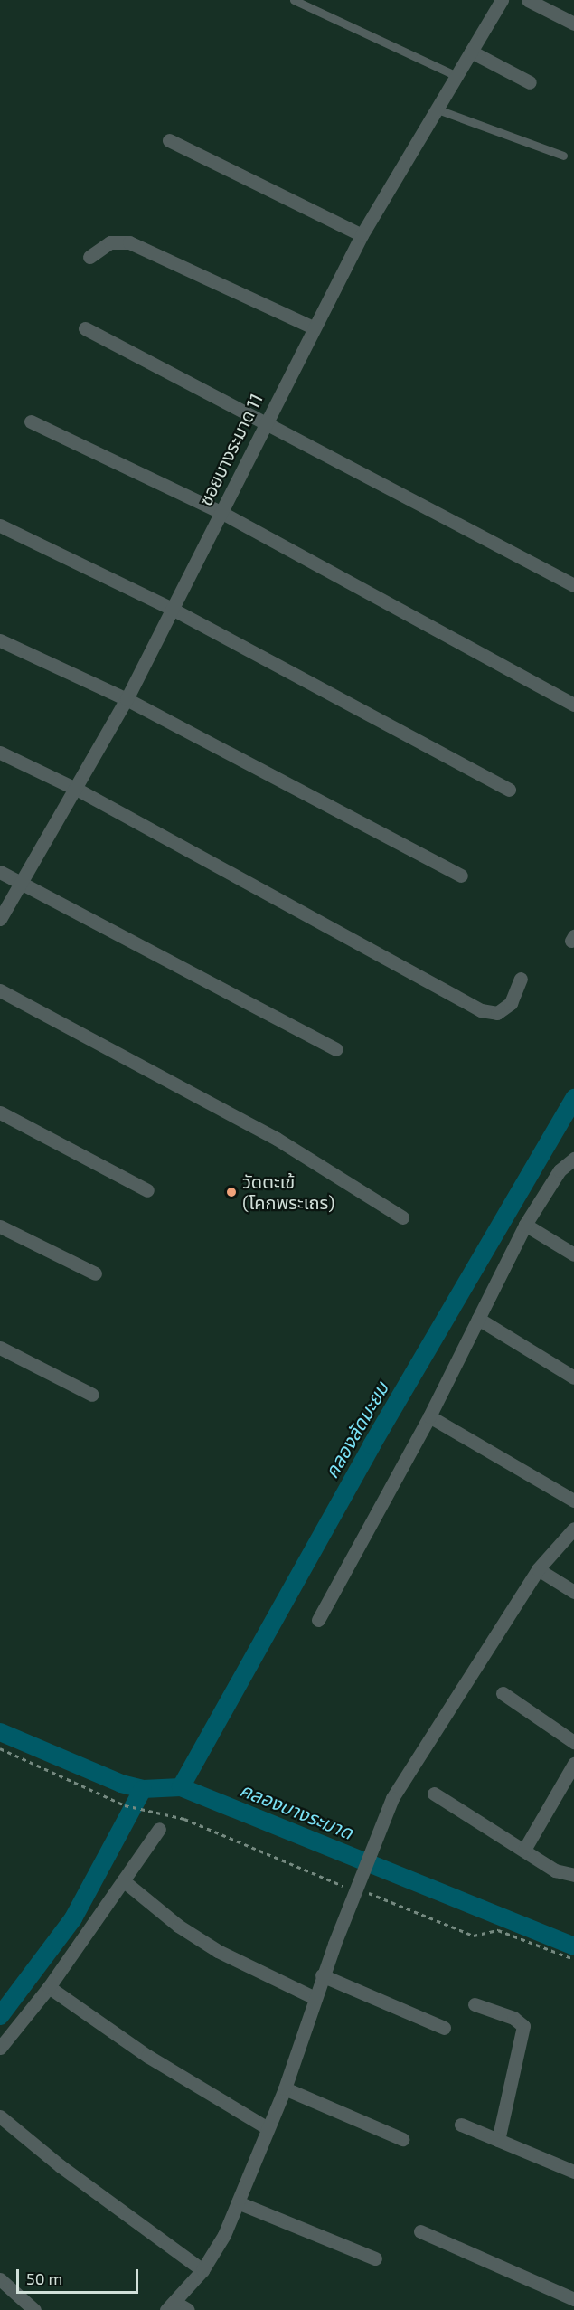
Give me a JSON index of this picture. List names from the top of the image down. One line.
{"streets":{"street":["ซอยบางระมาด 11"]},"water":["คลองลัดมะยม","คลองบางระมาด"],"places":["วัดตะเข้ (โคกพระเถร)"],"scale_bar":"50 m"}
